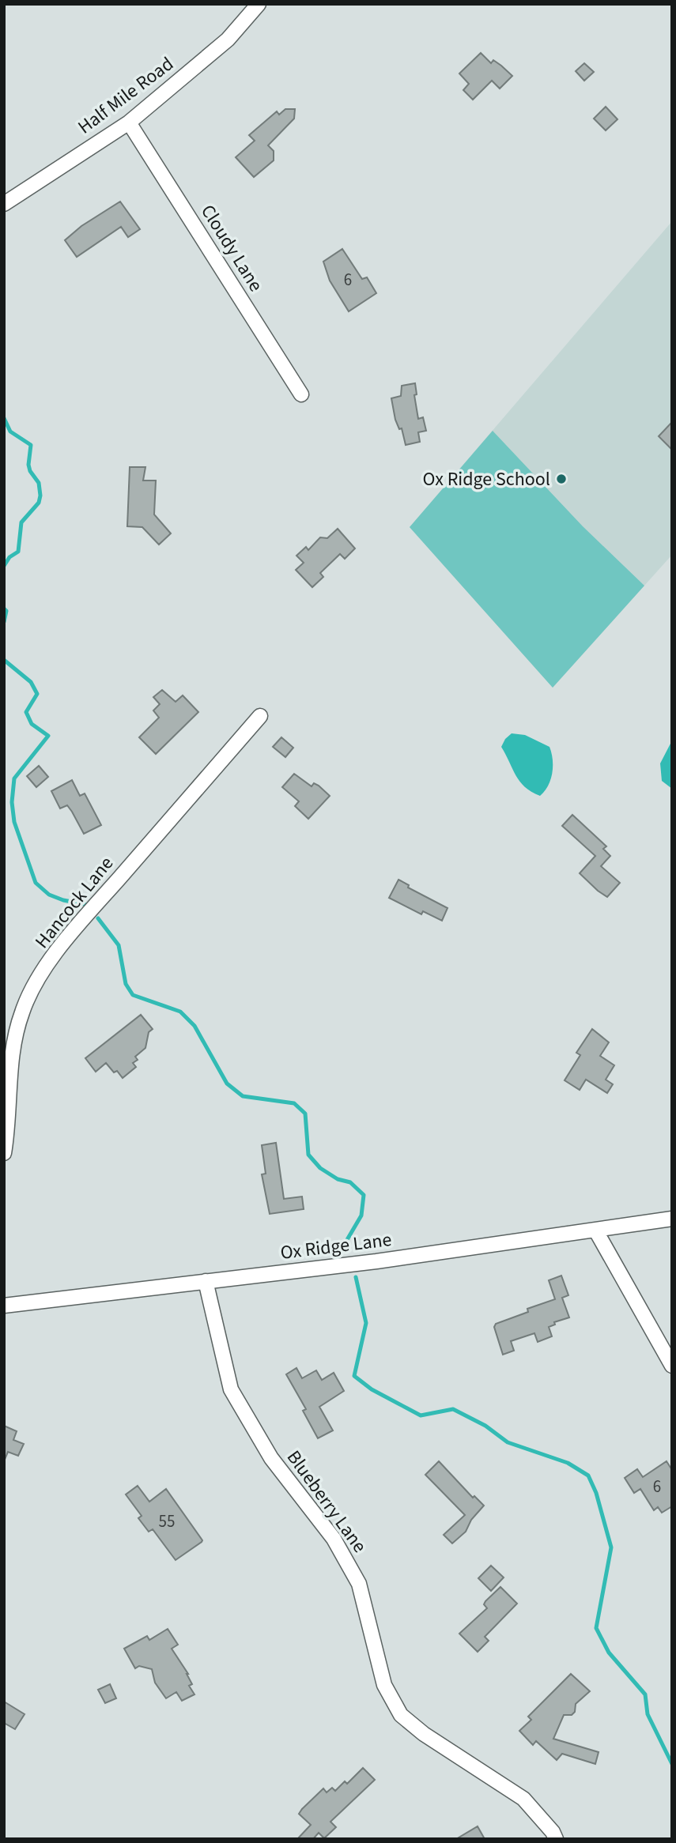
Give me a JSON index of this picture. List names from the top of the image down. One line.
{"streets":{"street":["Half Mile Road","Cloudy Lane","Hancock Lane","Ox Ridge Lane","Blueberry Lane"]},"crossings":[["Half Mile Road","Cloudy Lane"],["Ox Ridge Lane","Blueberry Lane"]],"places":["Ox Ridge School"],"house_numbers":["6","6","55"]}
